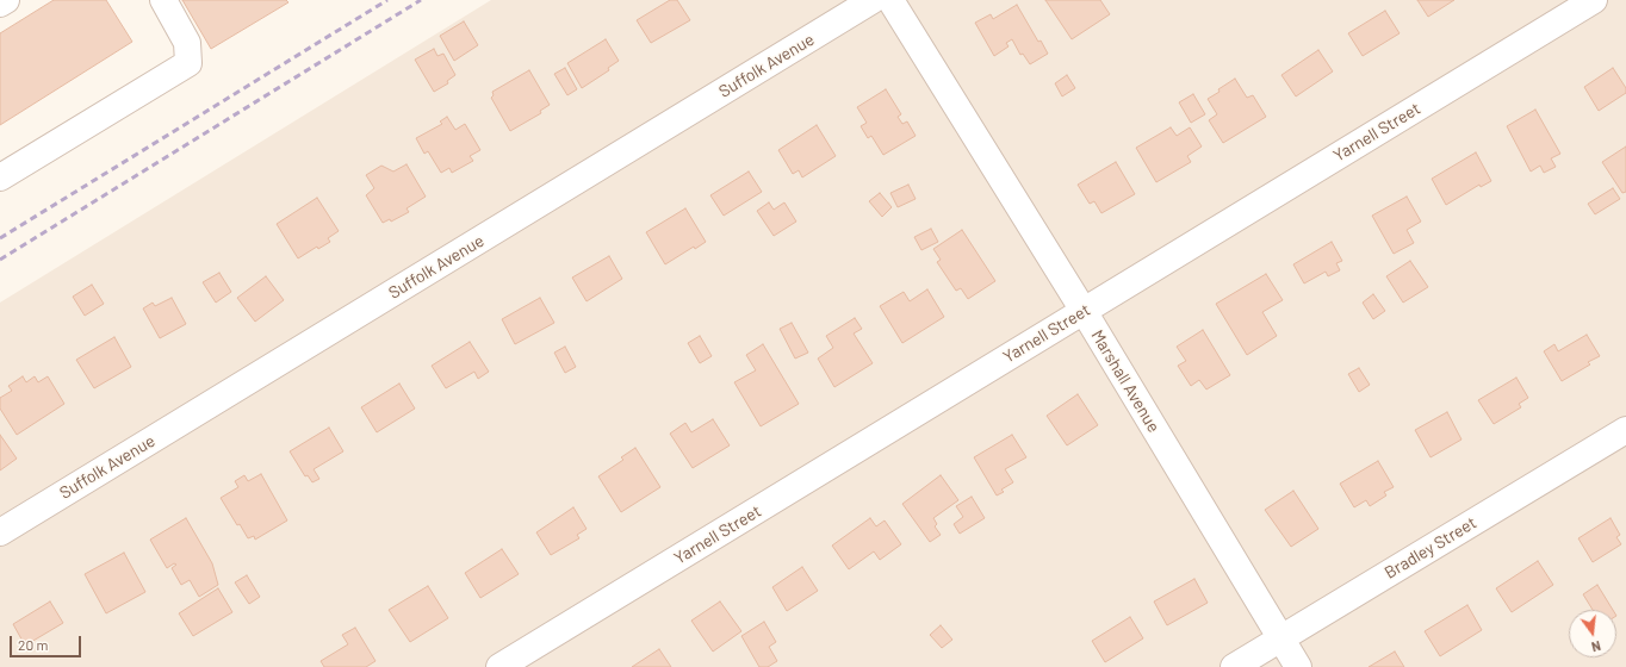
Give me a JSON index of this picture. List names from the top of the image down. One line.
{"streets":{"street":["Suffolk Avenue","Yarnell Street","Marshall Avenue","Bradley Street"]},"crossings":[["Yarnell Street","Marshall Avenue"],["Marshall Avenue","Bradley Street"]],"scale_bar":"20 m","north":"bottom"}
